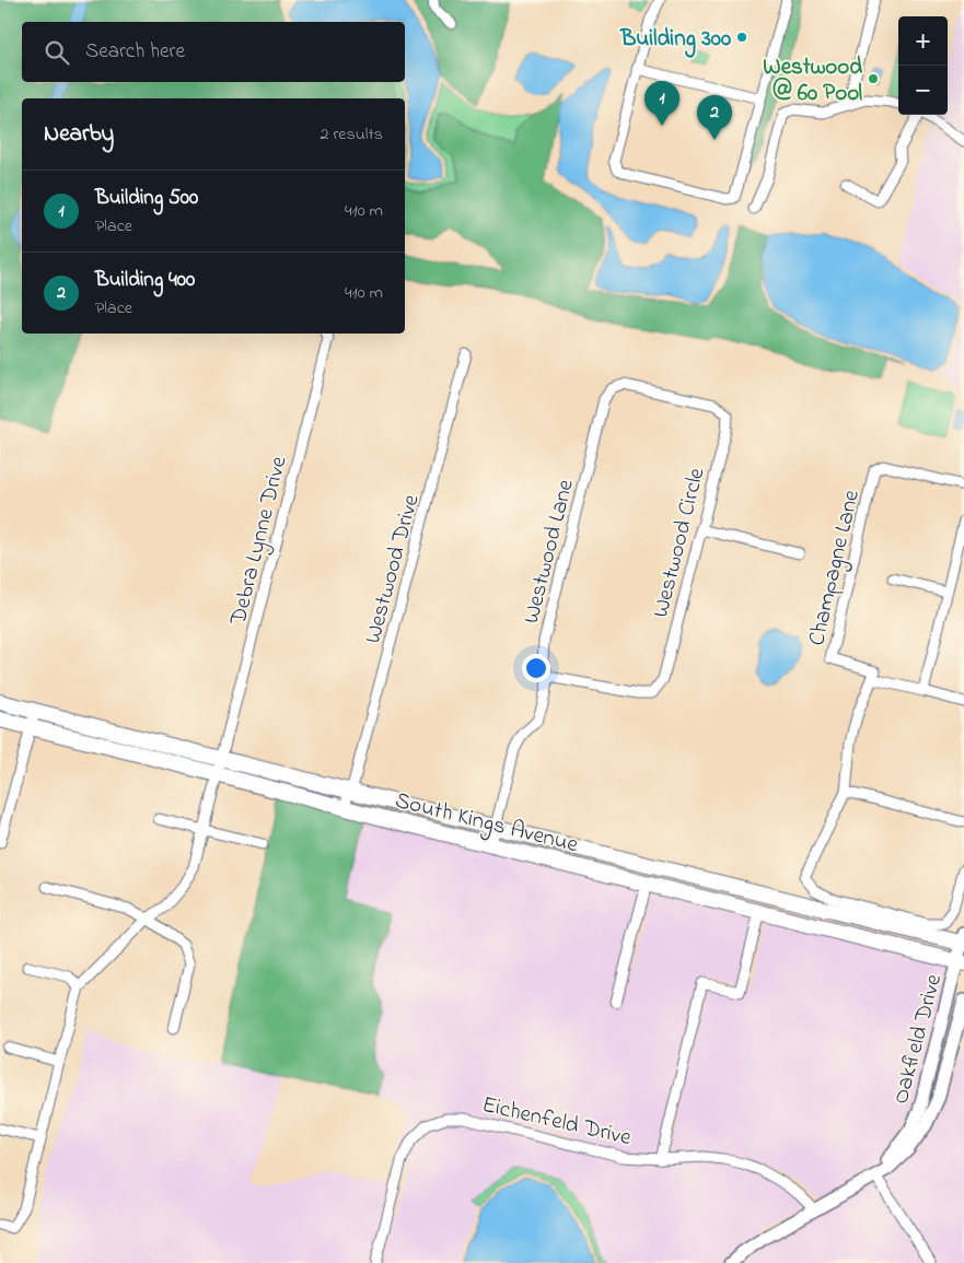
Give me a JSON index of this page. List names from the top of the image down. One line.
{"streets":{"main road":["South Kings Avenue"],"street":["Debra Lynne Drive","Westwood Circle","Westwood Lane","Champagne Lane","Westwood Drive","Oakfield Drive","Eichenfeld Drive"]},"crossings":[["Debra Lynne Drive","South Kings Avenue"],["Westwood Circle","Westwood Lane"],["Westwood Lane","South Kings Avenue"],["Westwood Drive","South Kings Avenue"],["South Kings Avenue","Oakfield Drive"],["Oakfield Drive","Eichenfeld Drive"]],"places":["Building 300","Westwood @ 60 Pool"],"page":{"map_buttons":["+","−"],"search":"Search here","pins":["1","2"],"heading":["Nearby","2 results"],"list":[{"mark":"1","name":"Building 500","note":"Place","value":"410 m"},{"mark":"2","name":"Building 400","note":"Place","value":"410 m"}]}}
